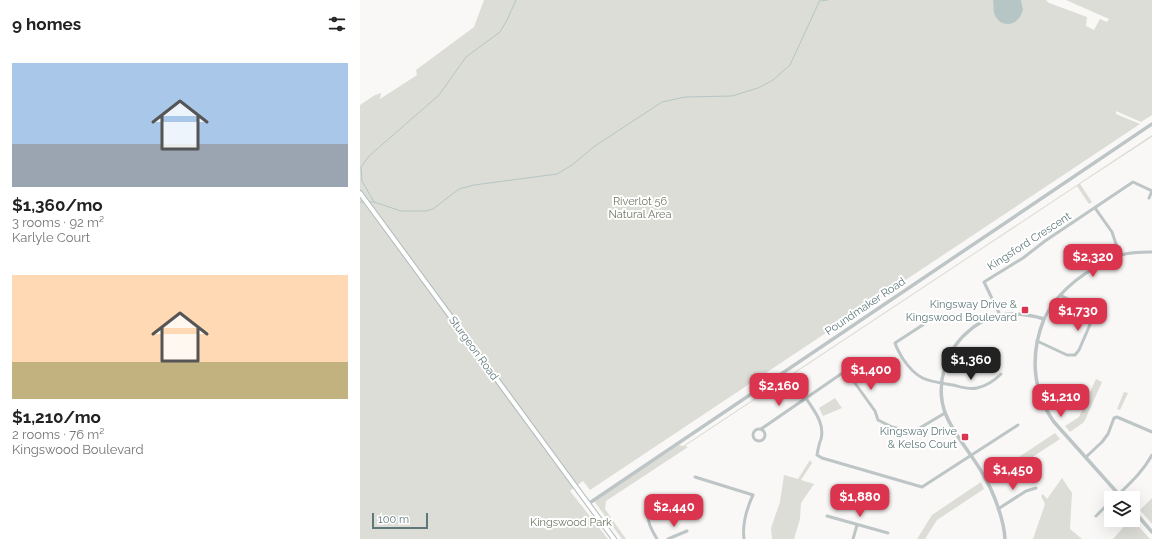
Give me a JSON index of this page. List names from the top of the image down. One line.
{"streets":{"main road":["Sturgeon Road"],"street":["Kingsford Crescent","Poundmaker Road"]},"crossings":[["Poundmaker Road","Sturgeon Road"]],"parks":["Riverlot 56 Natural Area","Kingswood Park"],"places":{"transit":["Kingsway Drive & Kingswood Boulevard","Kingsway Drive & Kelso Court"]},"scale_bar":"100 m","page":{"heading":"9 homes","list":[{"name":"$1,360/mo","note":"3 rooms · 92 m² · Karlyle Court"},{"name":"$1,210/mo","note":"2 rooms · 76 m² · Kingswood Boulevard"}],"price":["$2,320","$1,730","$1,360","$1,400","$2,160","$1,210","$1,450","$1,880","$2,440"],"scale":"100 m"}}
